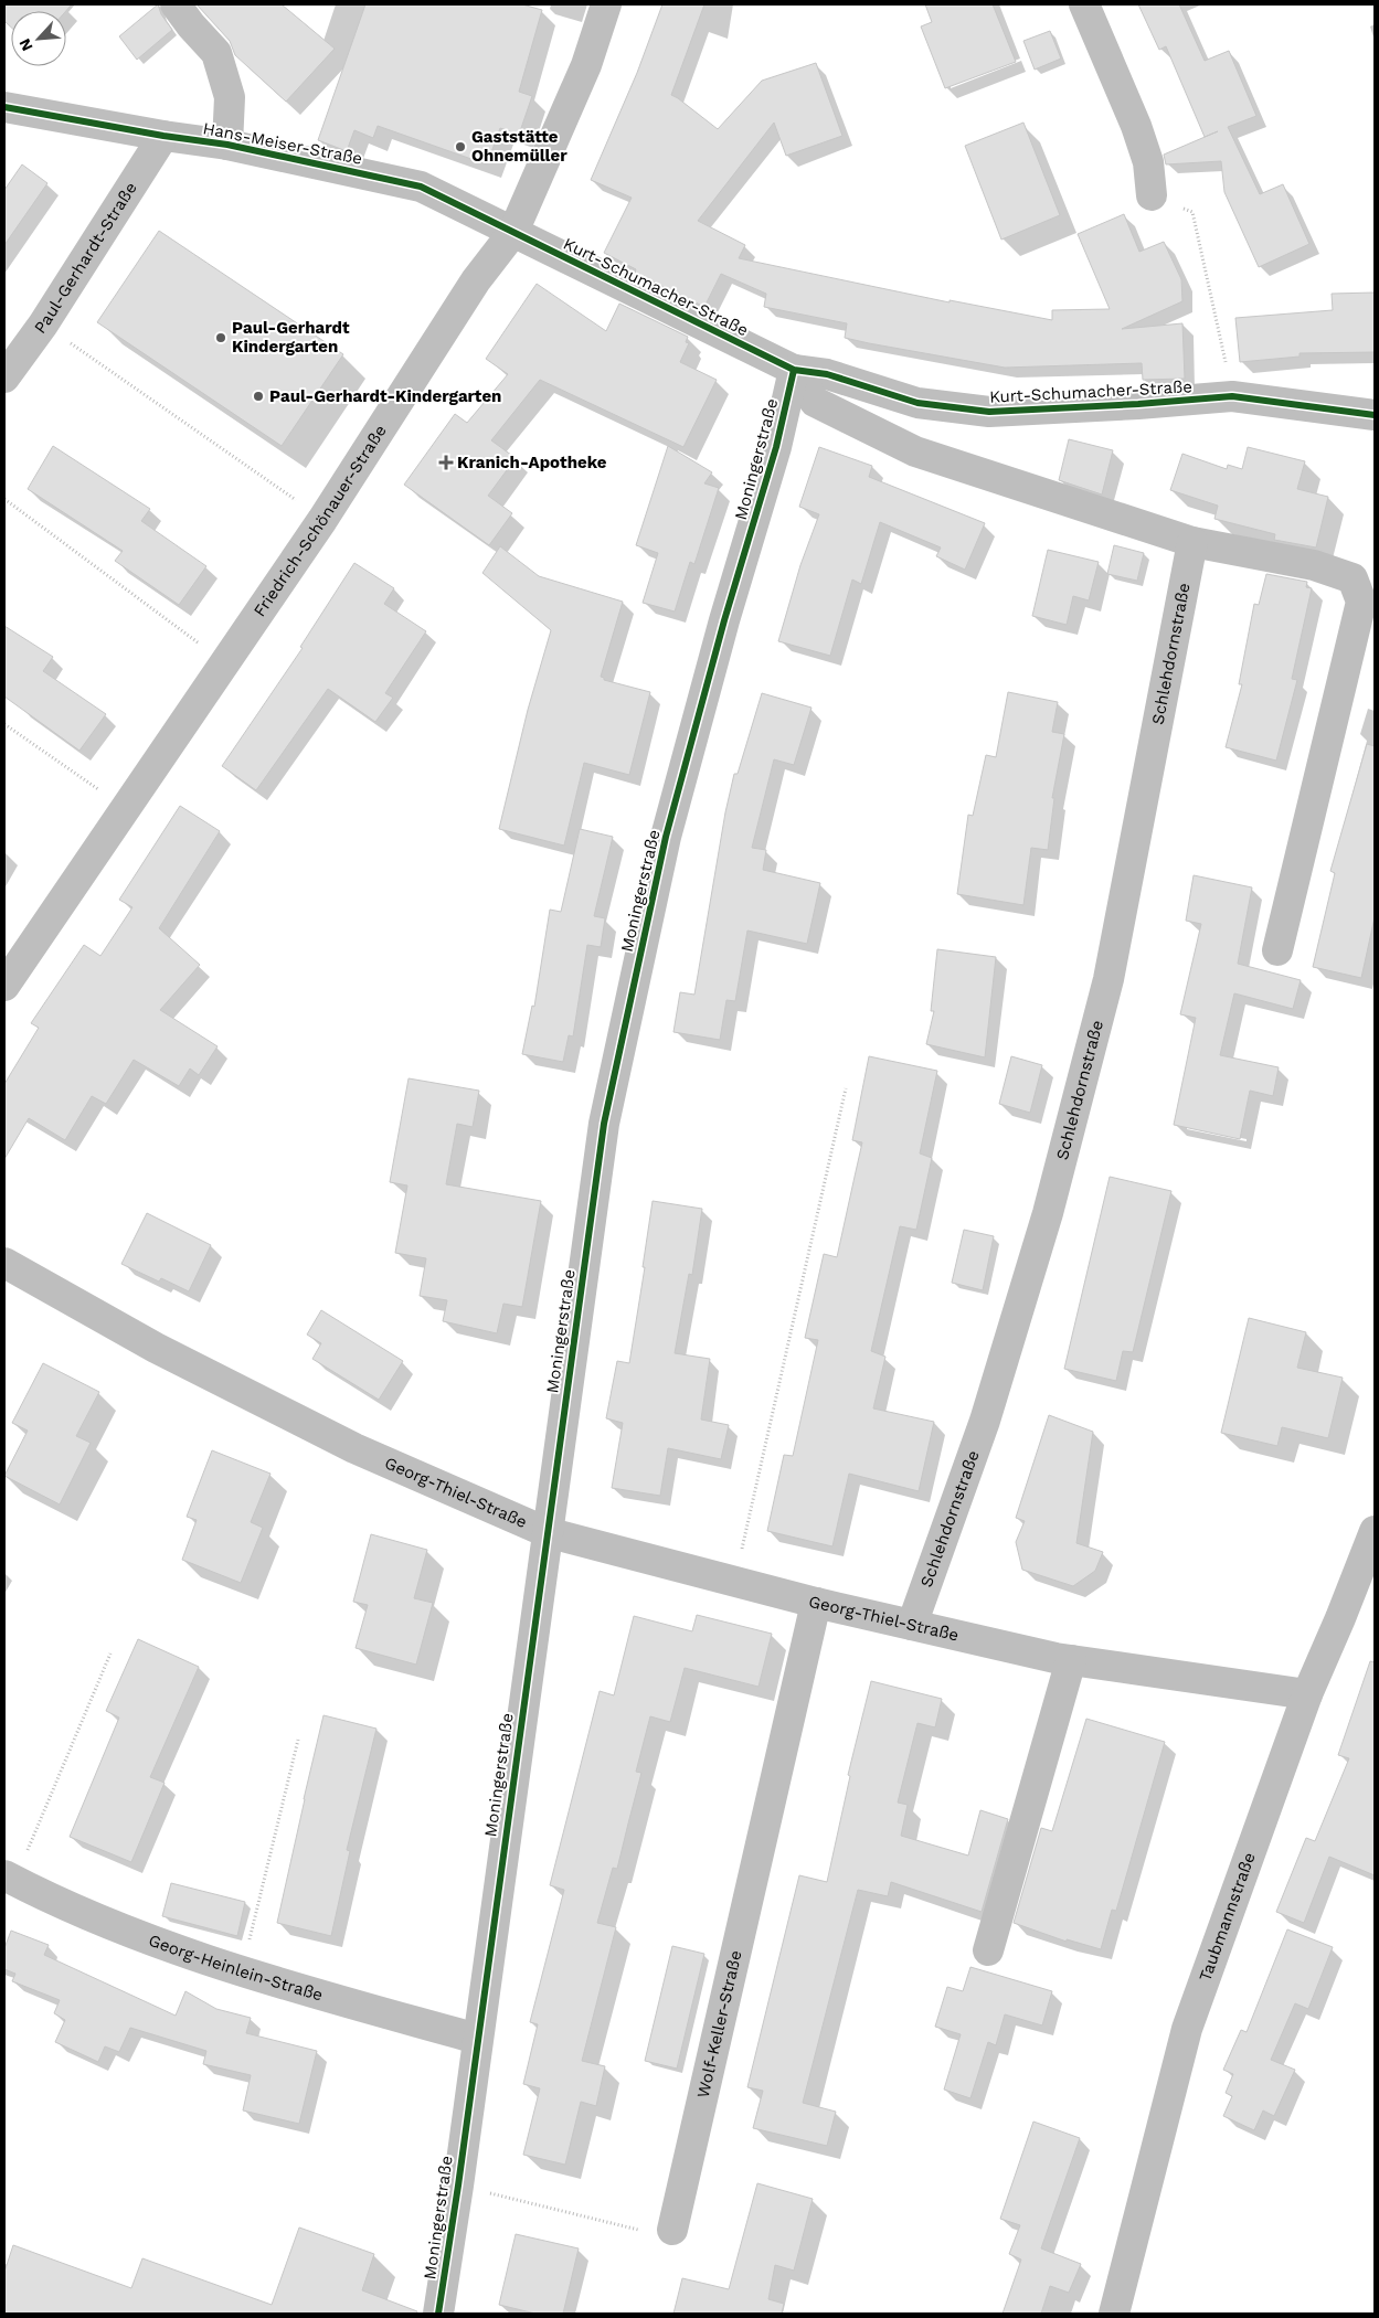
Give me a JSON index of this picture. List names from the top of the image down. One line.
{"streets":{"street":["Hans-Meiser-Straße","Paul-Gerhardt-Straße","Kurt-Schumacher-Straße","Moningerstraße","Friedrich-Schönauer-Straße","Schlehdornstraße","Georg-Thiel-Straße","Taubmannstraße","Georg-Heinlein-Straße","Wolf-Keller-Straße"]},"crossings":[["Hans-Meiser-Straße","Paul-Gerhardt-Straße"],["Hans-Meiser-Straße","Kurt-Schumacher-Straße"],["Hans-Meiser-Straße","Friedrich-Schönauer-Straße"],["Kurt-Schumacher-Straße","Moningerstraße"],["Kurt-Schumacher-Straße","Friedrich-Schönauer-Straße"],["Moningerstraße","Georg-Thiel-Straße"],["Moningerstraße","Georg-Heinlein-Straße"],["Schlehdornstraße","Georg-Thiel-Straße"],["Georg-Thiel-Straße","Taubmannstraße"],["Georg-Thiel-Straße","Wolf-Keller-Straße"]],"places":{"other":["Gaststätte Ohnemüller","Paul-Gerhardt Kindergarten","Paul-Gerhardt-Kindergarten"],"health":["Kranich-Apotheke"]},"north":"bottom left"}
